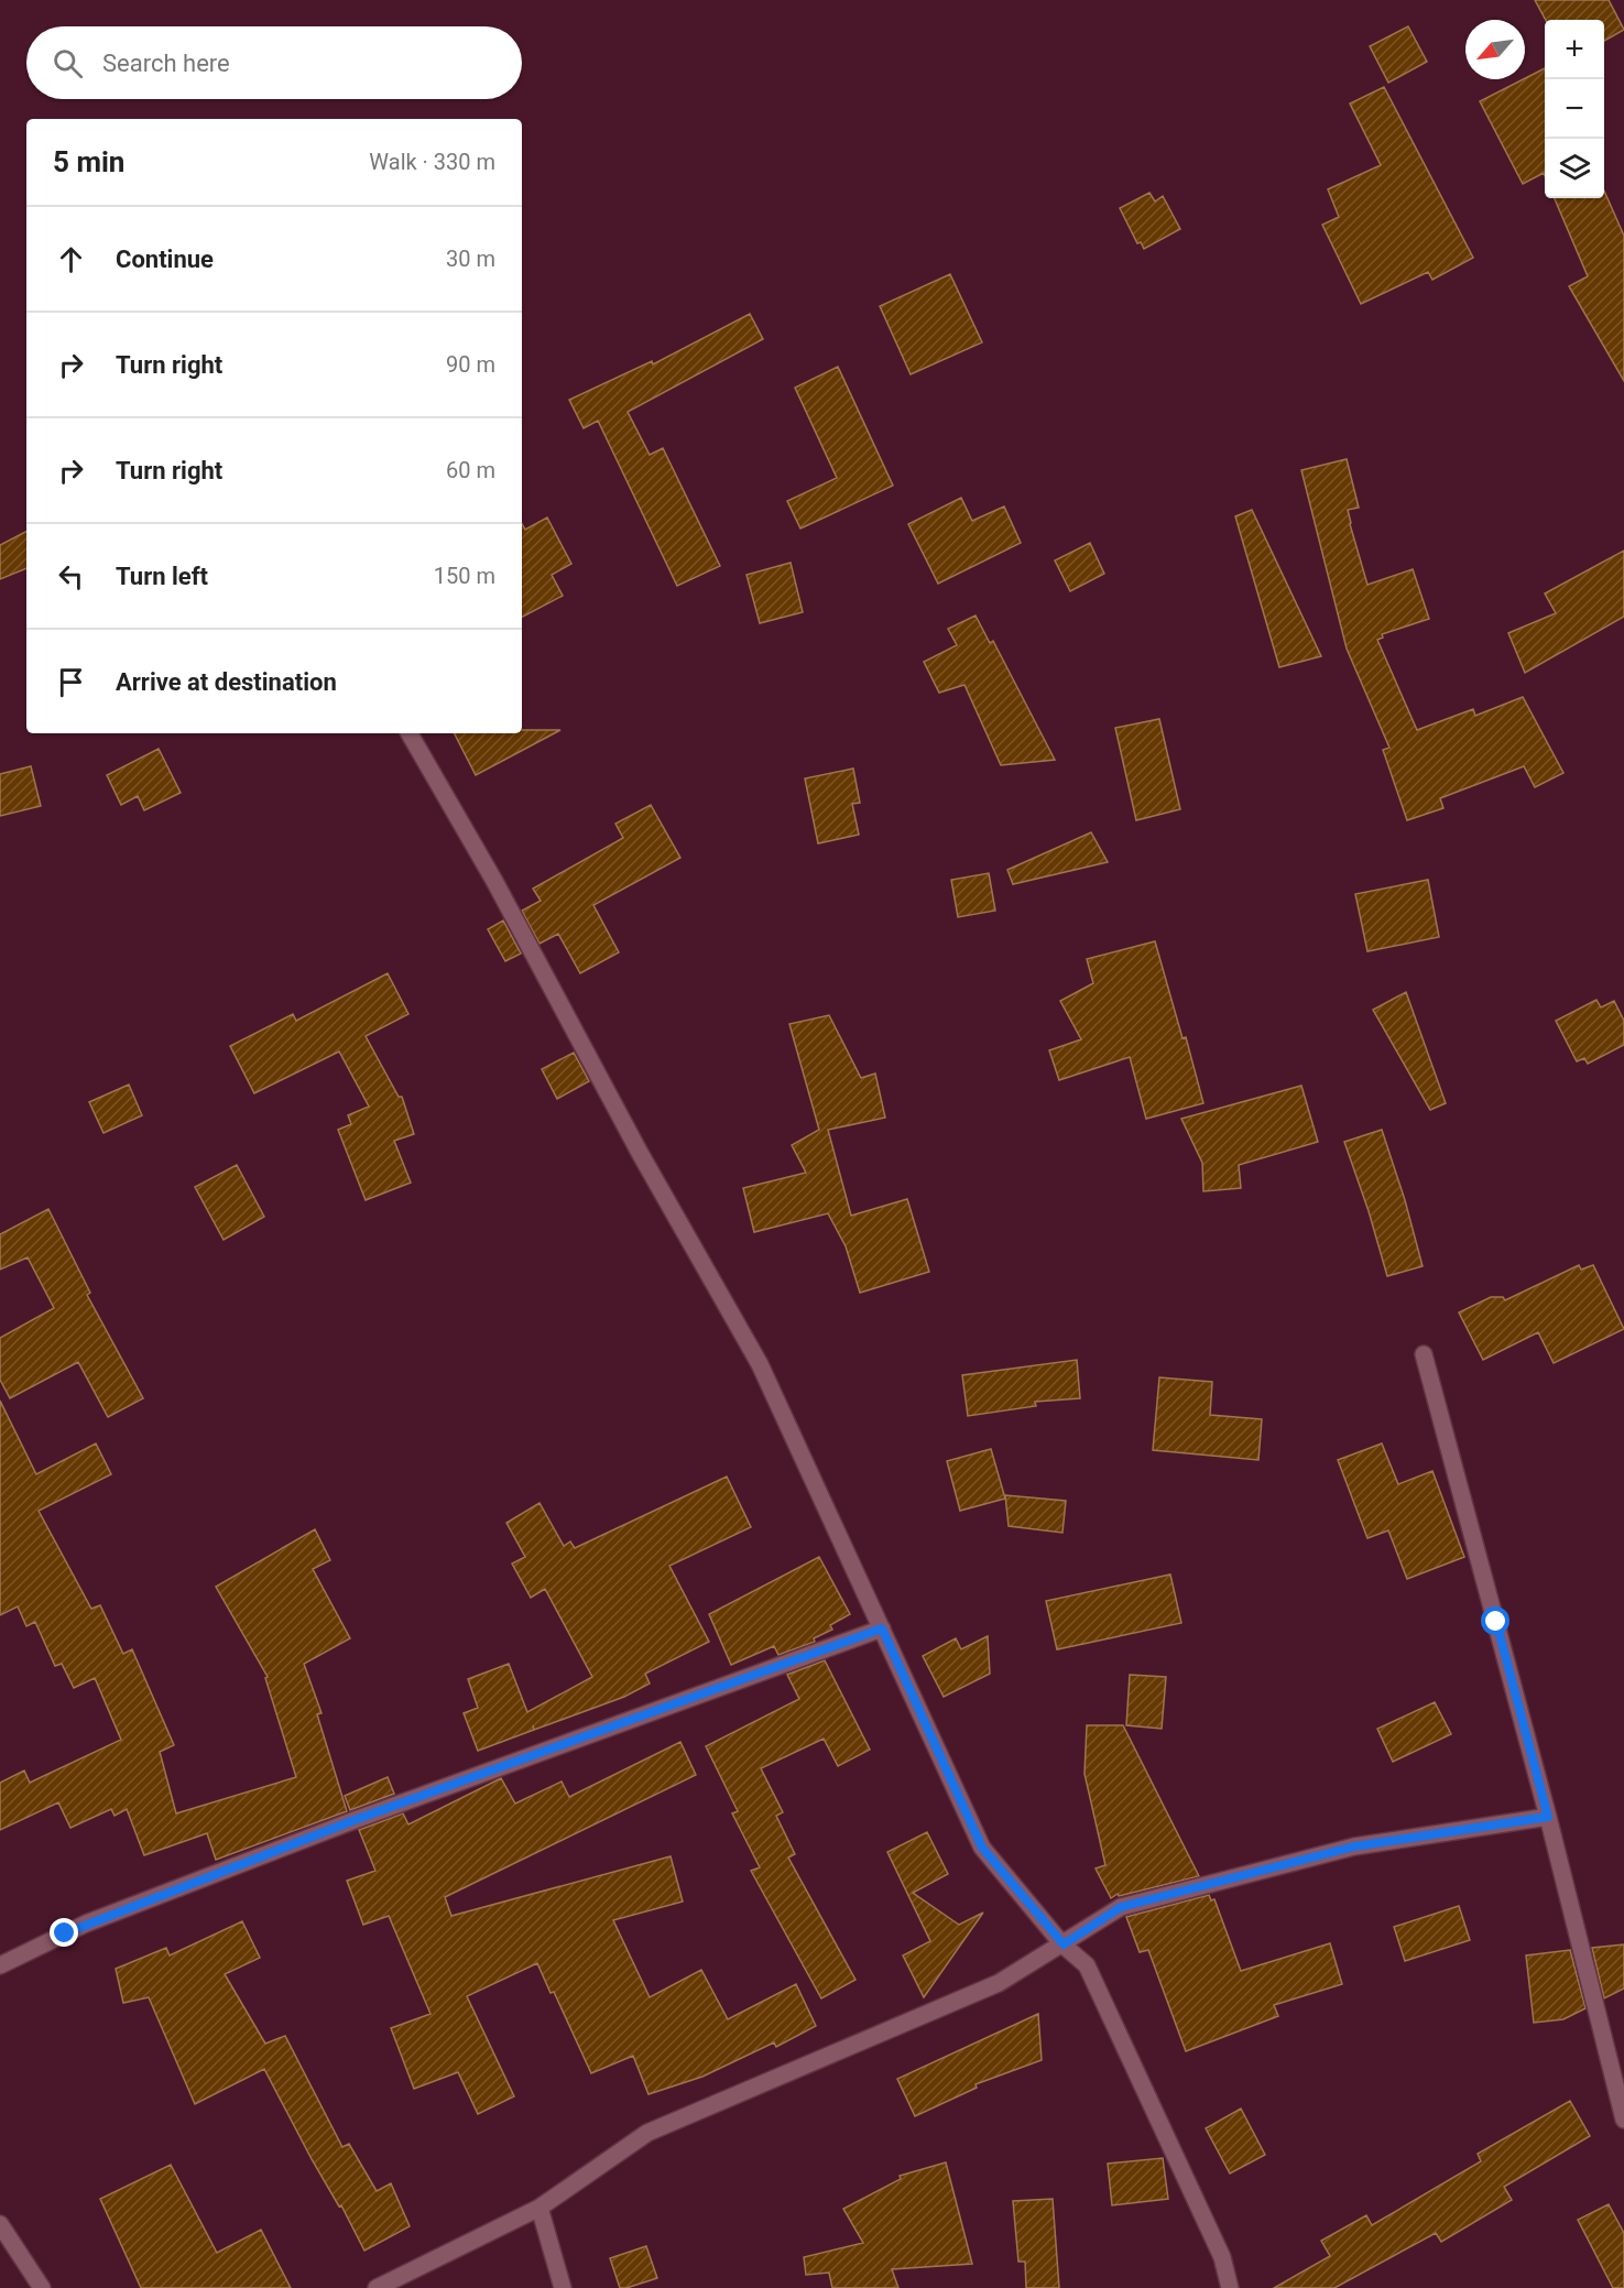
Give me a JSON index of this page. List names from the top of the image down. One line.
{"north":"bottom left","page":{"map_buttons":["+","−"],"search":"Search here","heading":["5 min","Walk · 330 m"],"list":[["Continue","30 m"],["Turn right","90 m"],["Turn right","60 m"],["Turn left","150 m"],"Arrive at destination"]}}
